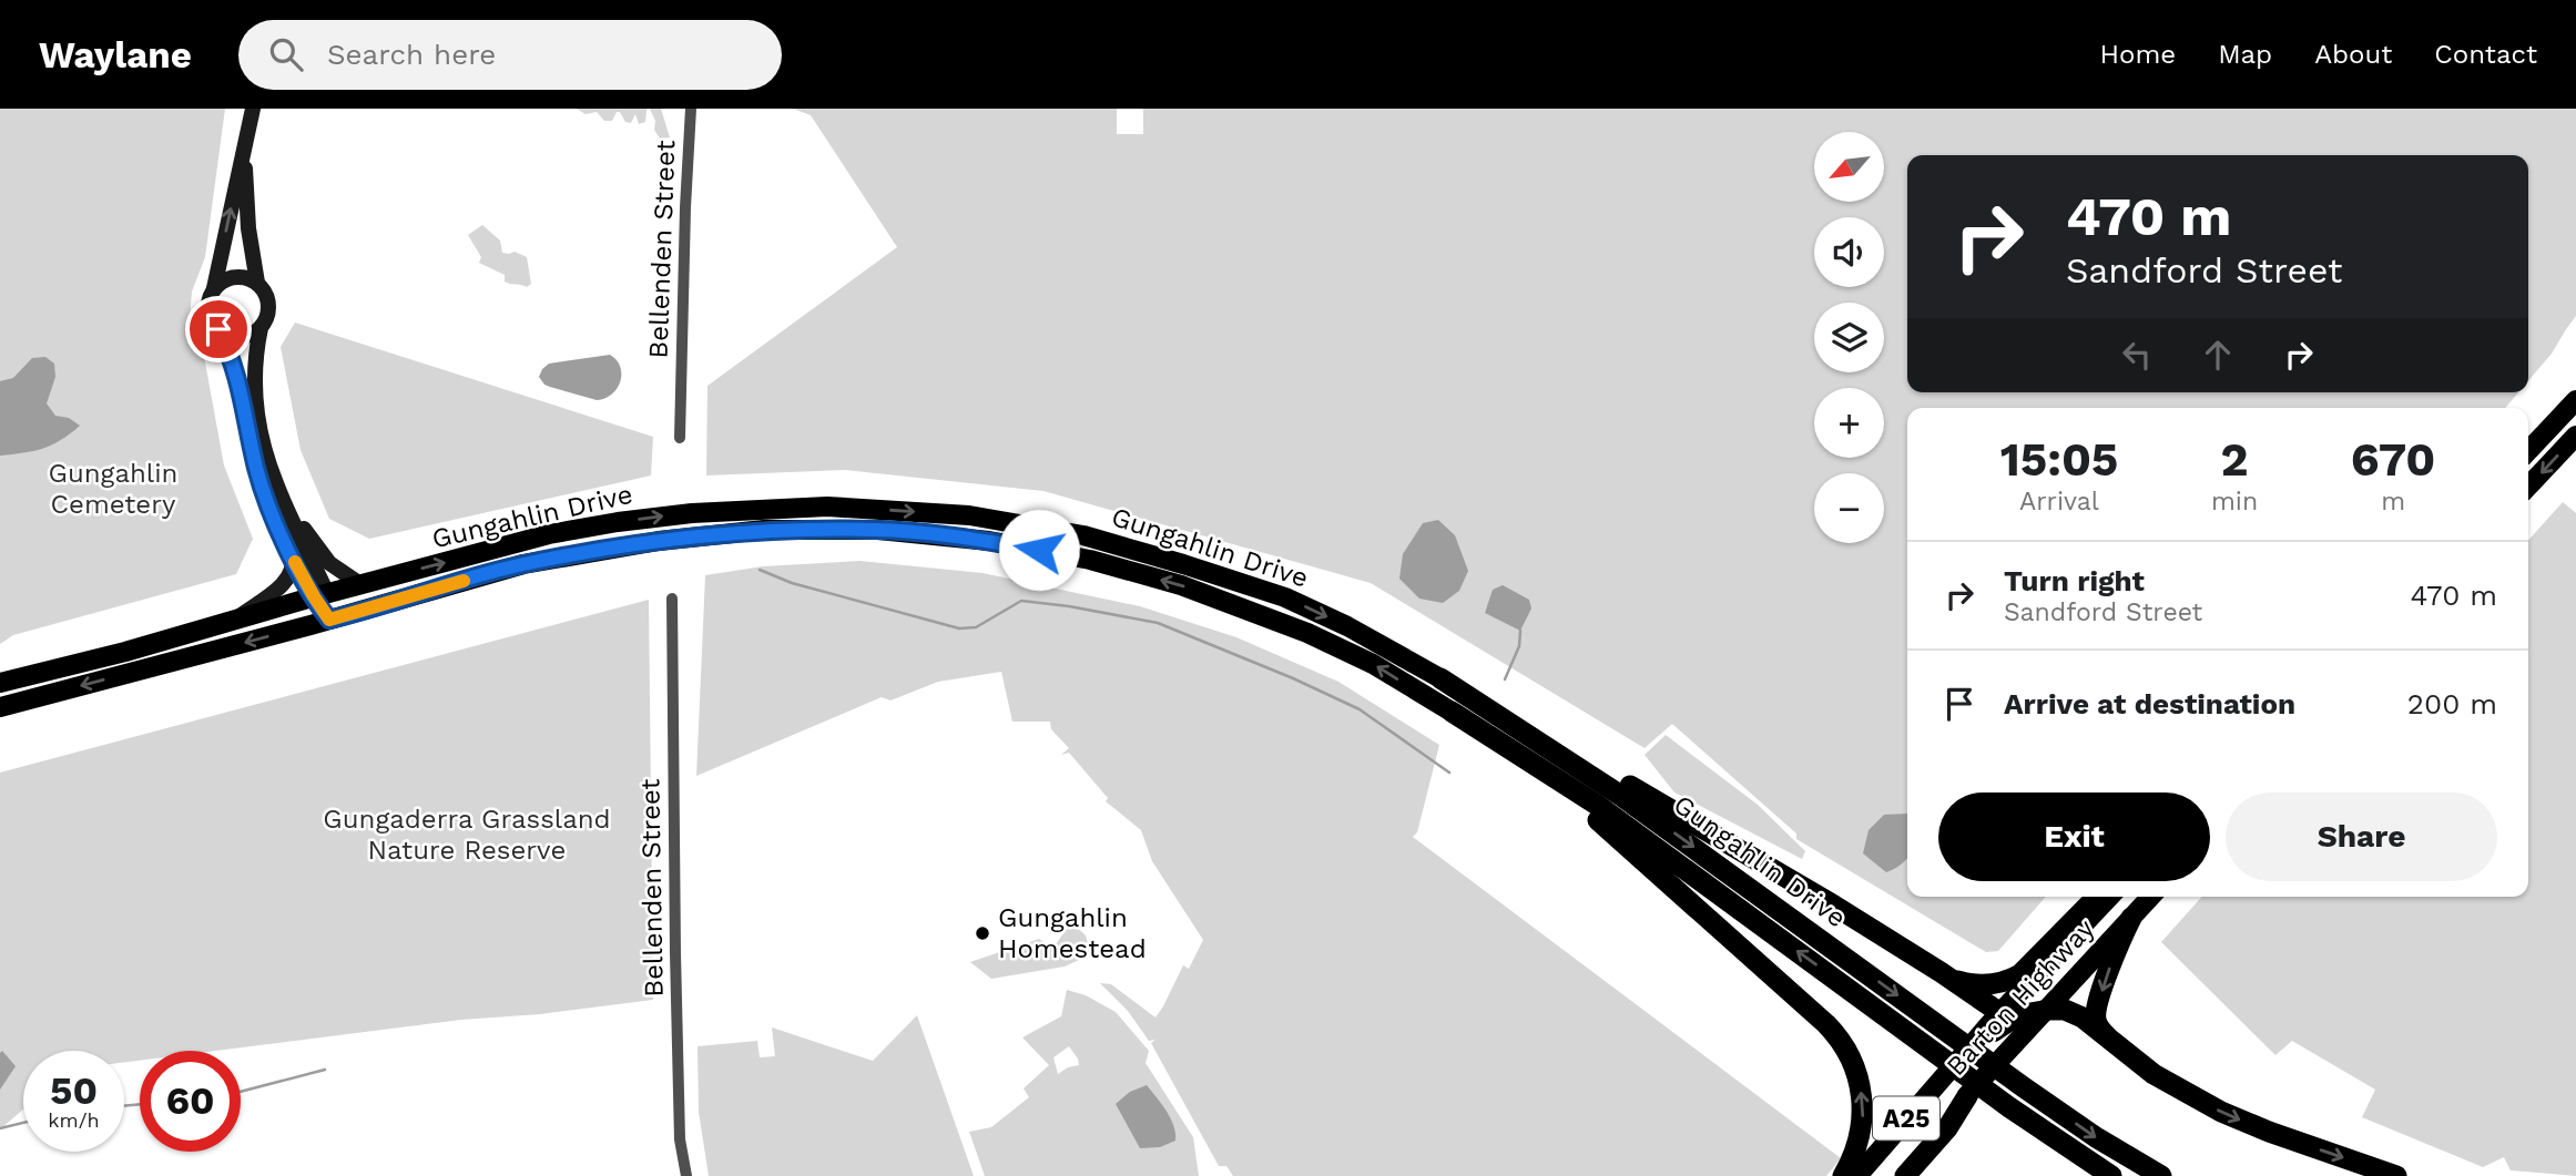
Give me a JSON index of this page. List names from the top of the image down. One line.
{"streets":{"highway":["Gungahlin Drive"],"main road":["Barton Highway","A25"],"street":["Bellenden Street"]},"parks":["Gungahlin Cemetery","Gungaderra Grassland Nature Reserve"],"places":["Gungahlin Homestead"],"north":"bottom left","page":{"header":"Waylane","search":"Search here","nav":["Home","Map","About","Contact"],"map_buttons":["+","−"],"turn":["470 m","Sandford Street"],"eta":["15:05","Arrival","2","min","670","m"],"list":[{"name":"Turn right","note":"Sandford Street","value":"470 m"},{"name":"Arrive at destination","value":"200 m"}],"buttons":["Exit","Share"],"speed":"50 km/h","limit":"60"}}
